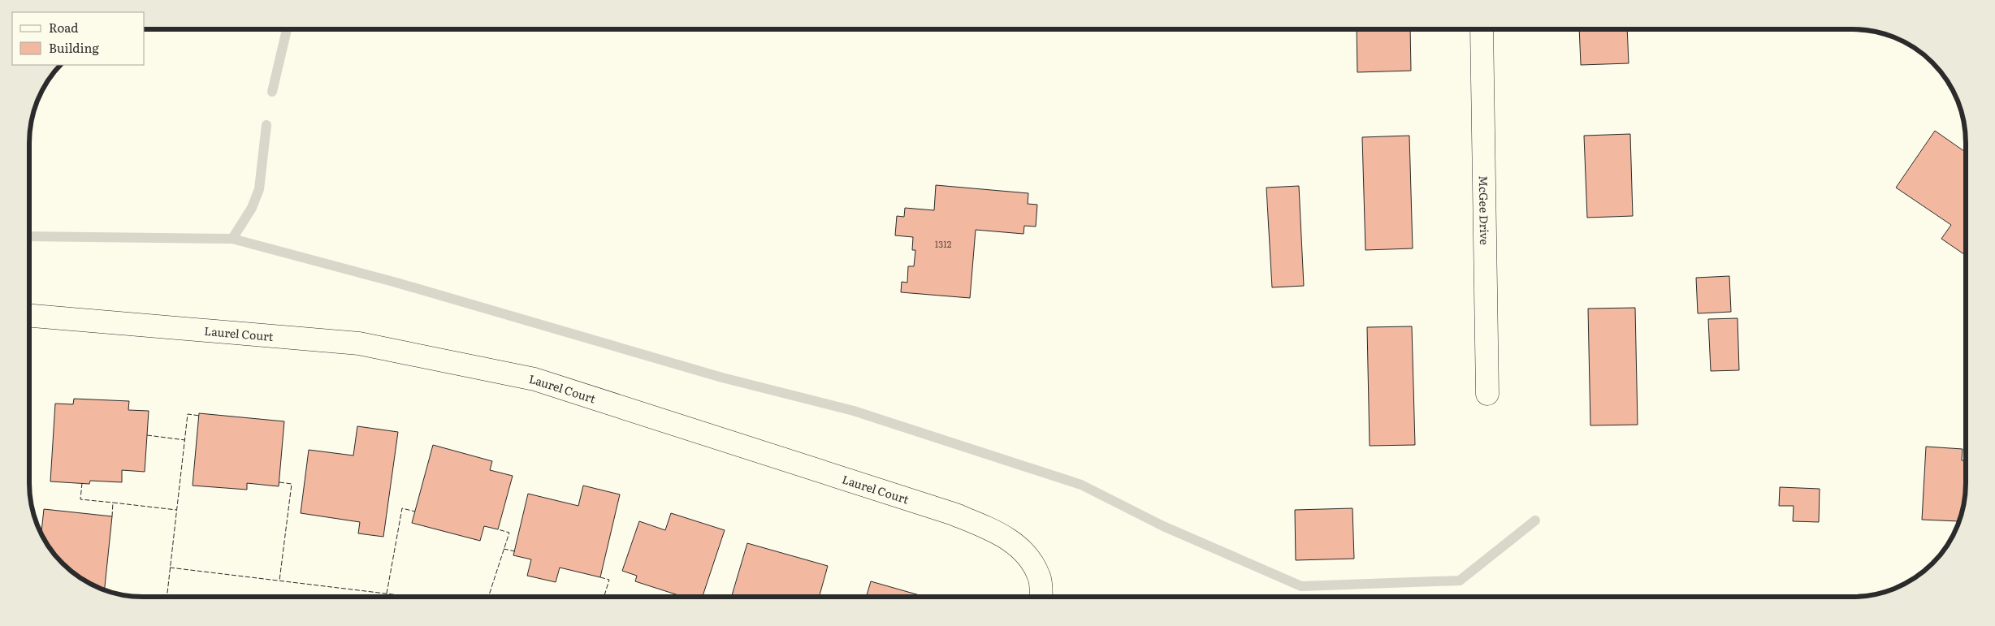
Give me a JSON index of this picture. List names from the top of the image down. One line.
{"streets":{"street":["McGee Drive","Laurel Court"]},"house_numbers":["1312"],"legend":["Road","Building"]}
